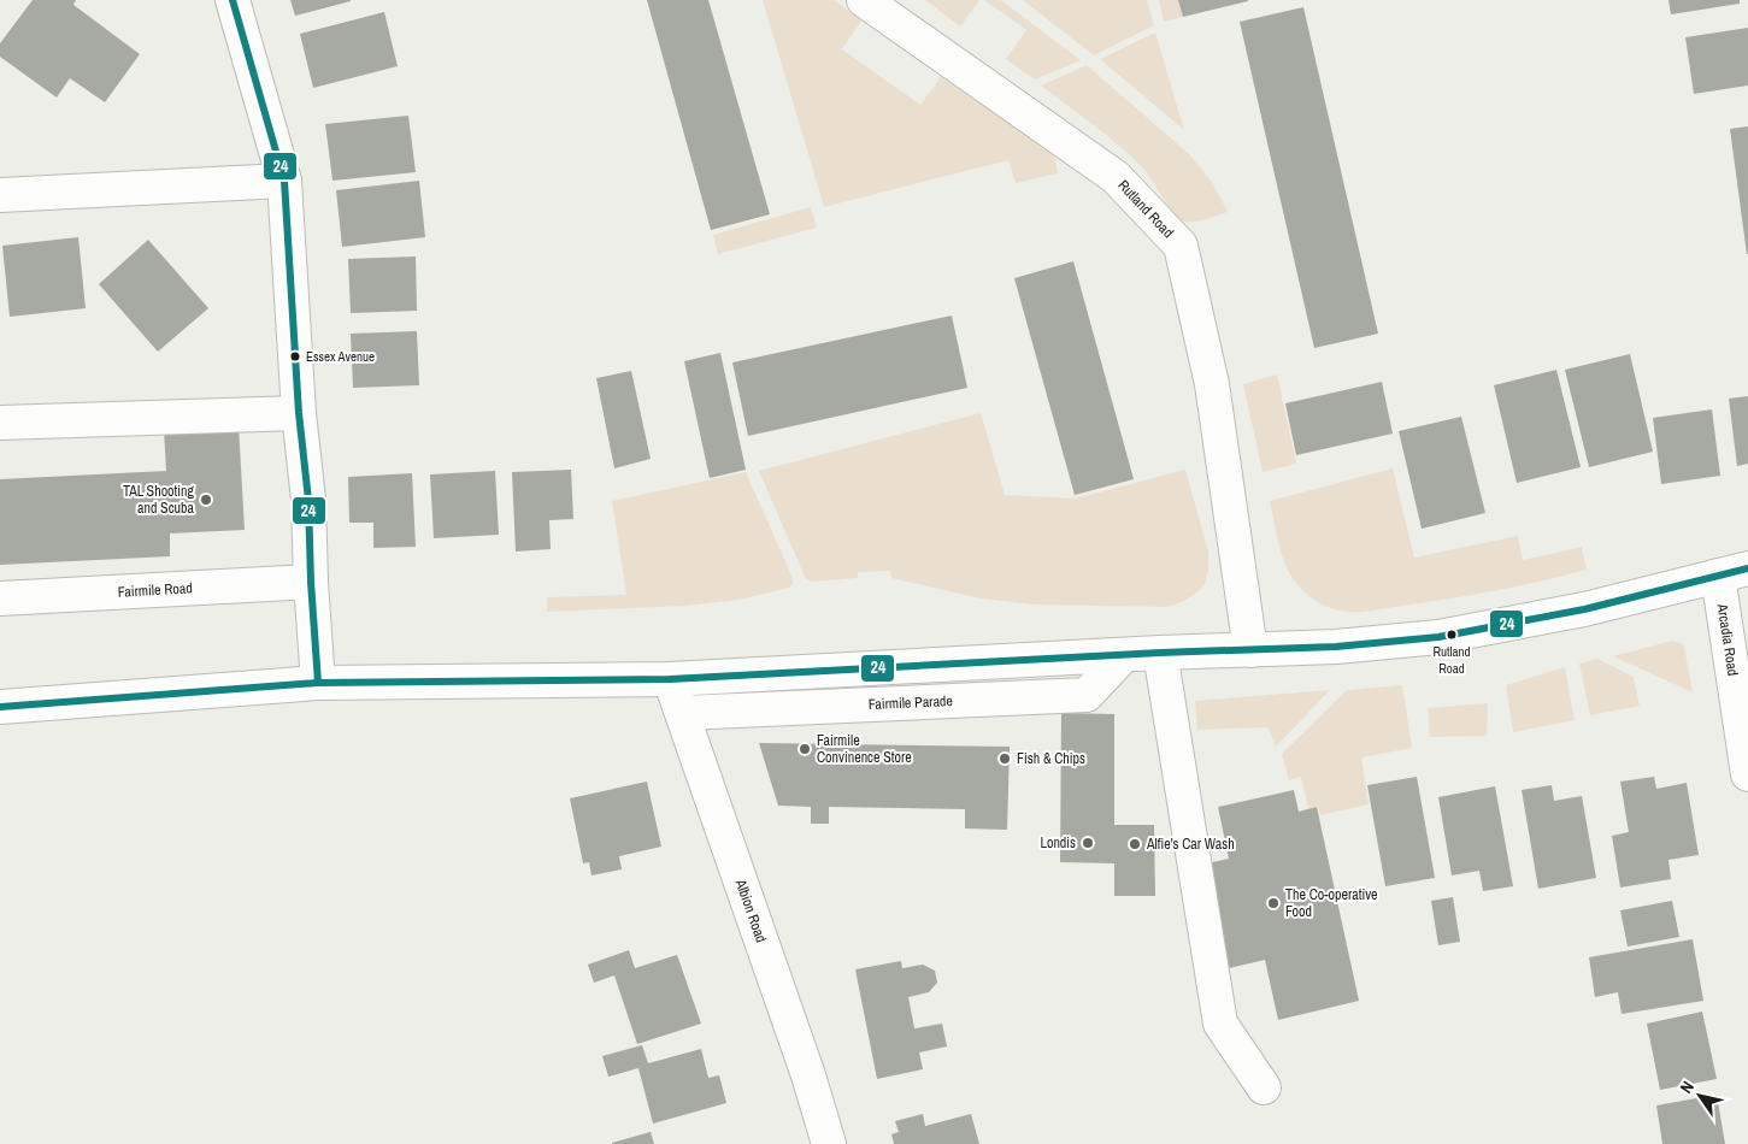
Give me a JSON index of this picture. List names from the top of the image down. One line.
{"streets":{"street":["Rutland Road","Fairmile Road","Arcadia Road","Fairmile Parade","Albion Road"]},"crossings":[["Fairmile Parade","Albion Road"]],"places":["Essex Avenue","TAL Shooting and Scuba","Rutland Road","Fairmile Convinence Store","Fish & Chips","Londis","Alfie's Car Wash","The Co-operative Food"],"lines":["transit line 24"],"north":"top left"}
